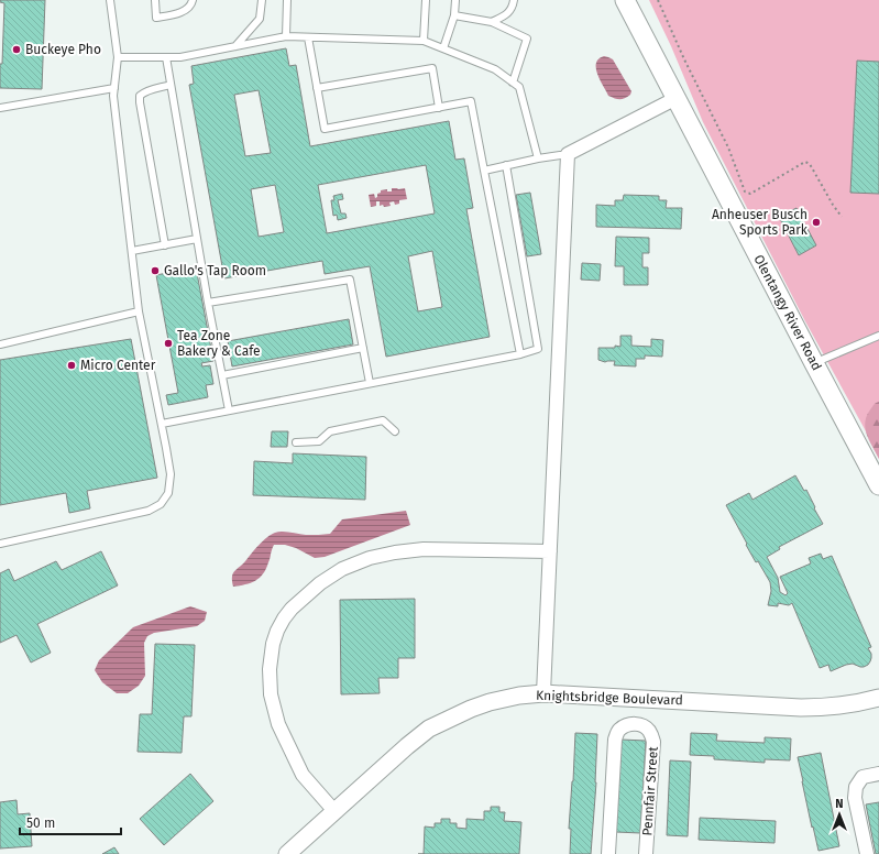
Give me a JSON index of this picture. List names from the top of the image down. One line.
{"streets":{"main road":["Olentangy River Road"],"street":["Knightsbridge Boulevard","Pennfair Street"]},"places":["Buckeye Pho","Anheuser Busch Sports Park","Gallo's Tap Room","Tea Zone Bakery & Cafe","Micro Center"],"scale_bar":"50 m","north":"top"}
